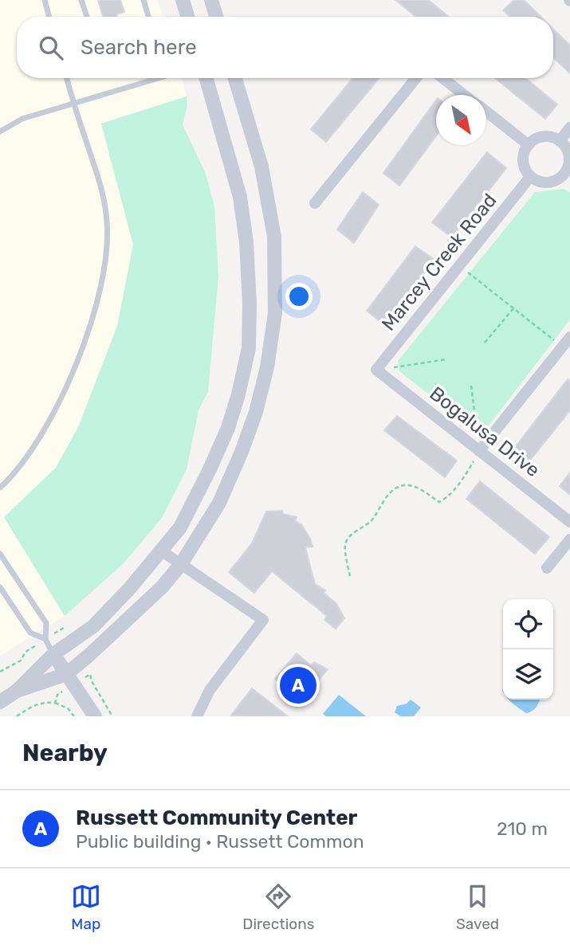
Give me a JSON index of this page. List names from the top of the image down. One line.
{"streets":{"street":["Marcey Creek Road","Bogalusa Drive"]},"crossings":[["Marcey Creek Road","Bogalusa Drive"]],"north":"bottom right","page":{"search":"Search here","pins":"A","heading":"Nearby","list":[{"mark":"A","name":"Russett Community Center","note":"Public building · Russett Common","value":"210 m"}],"nav":["Map","Directions","Saved"]}}
